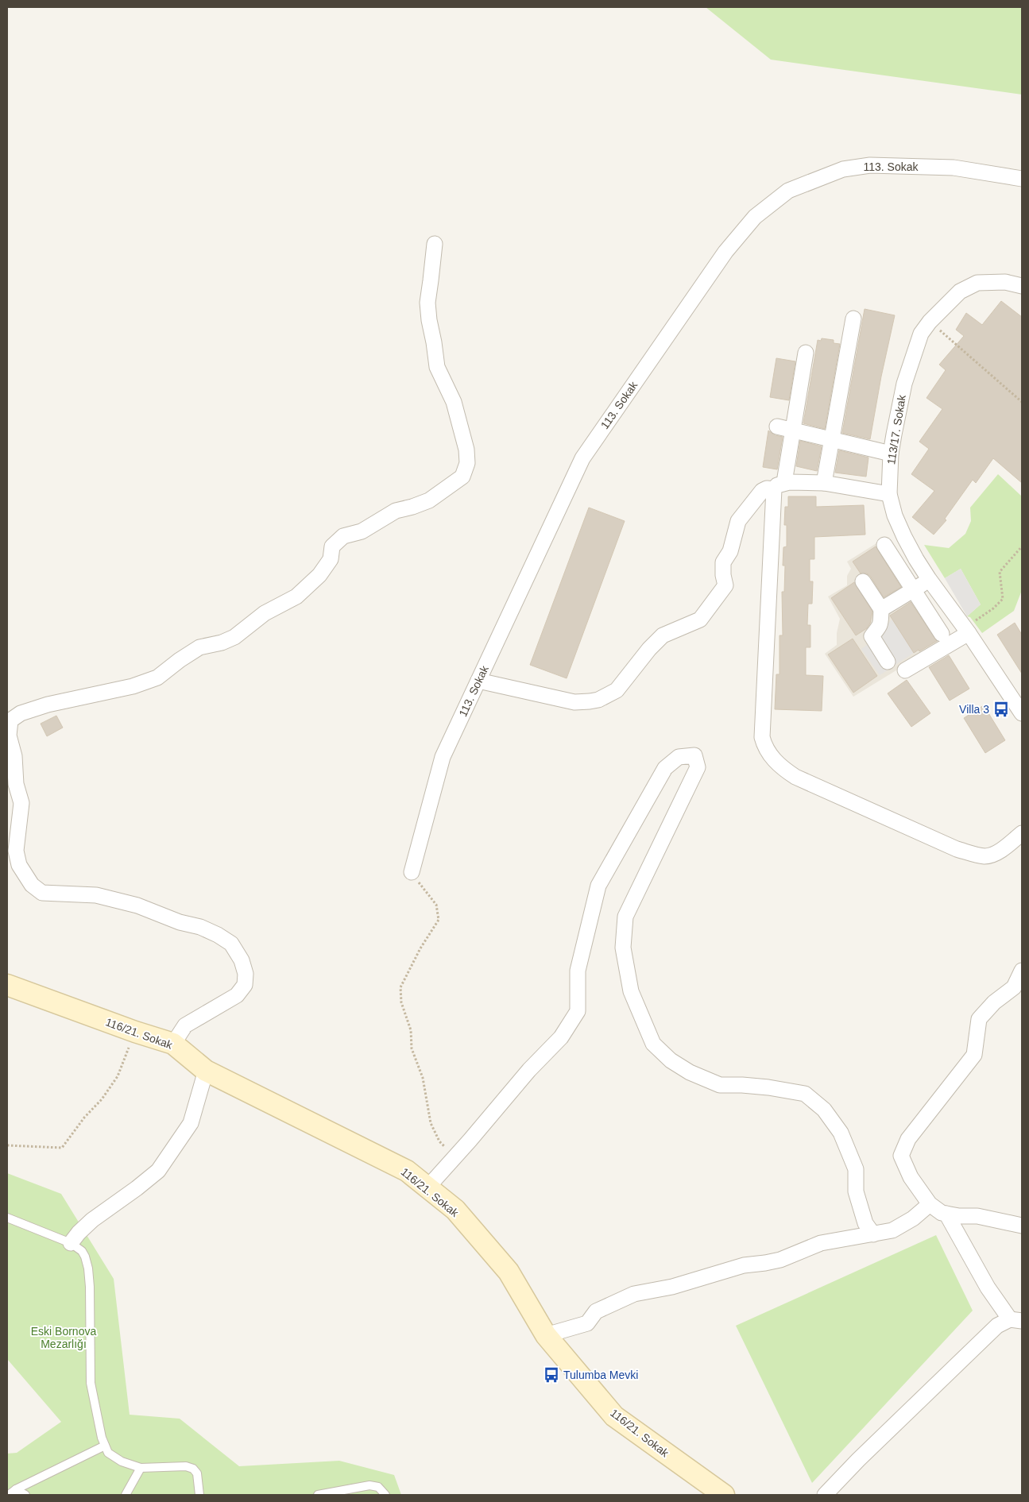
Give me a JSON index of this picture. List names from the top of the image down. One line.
{"streets":{"street":["113. Sokak","113/17. Sokak","116/21. Sokak"]},"parks":["Eski Bornova Mezarlığı"],"places":{"bus stop":["Villa 3","Tulumba Mevki"]}}
